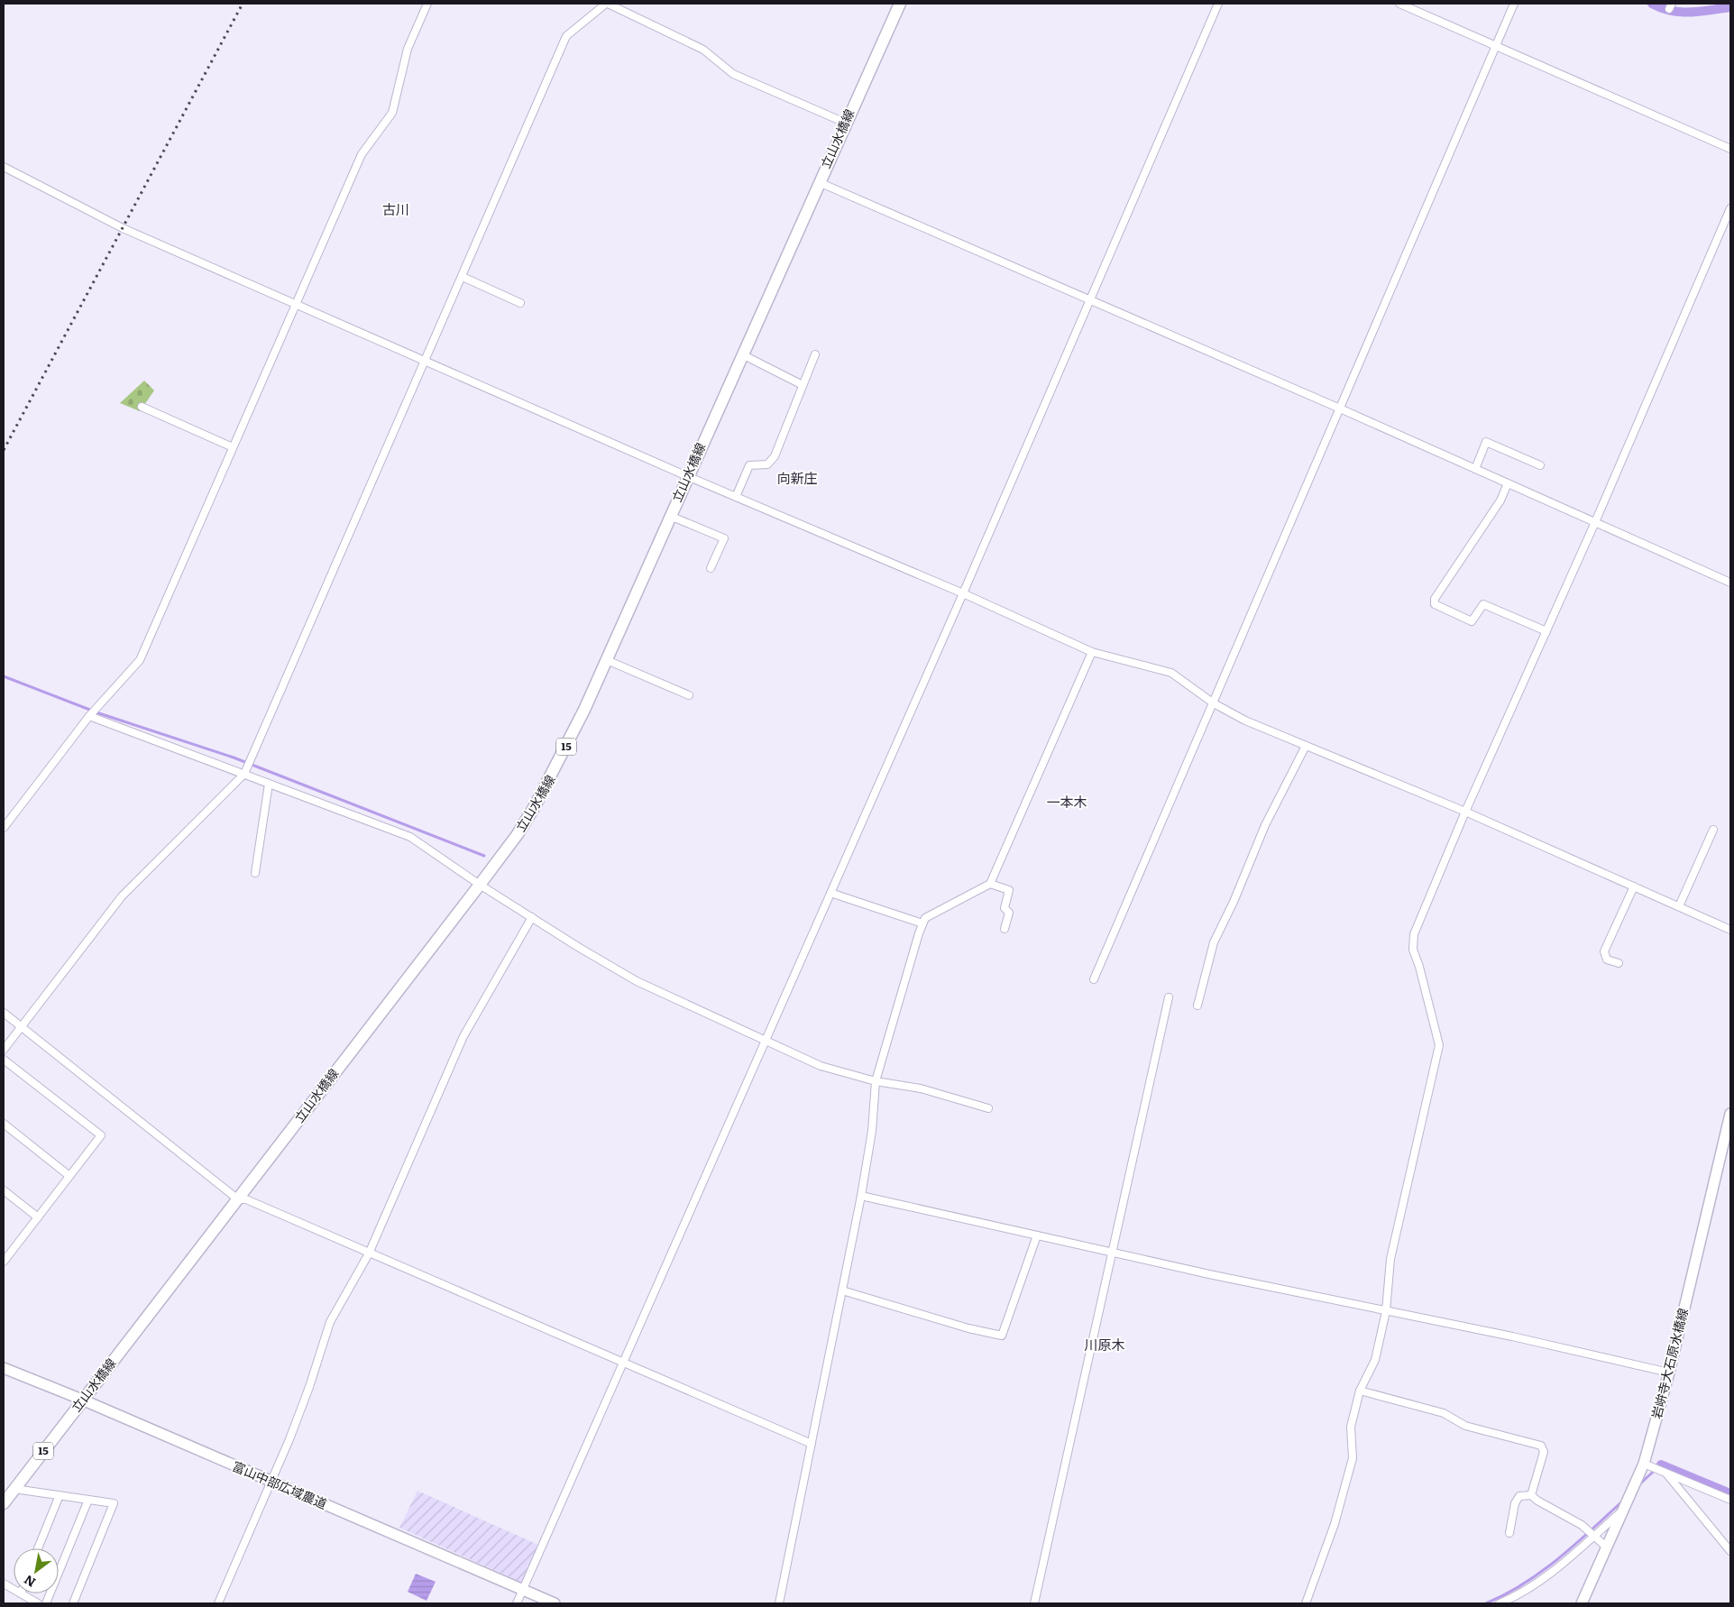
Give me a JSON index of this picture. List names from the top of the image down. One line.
{"streets":{"main road":["立山水橋線","15"],"street":["岩峅寺大石原水橋線","富山中部広域農道"]},"crossings":[["立山水橋線","富山中部広域農道"]],"districts":["古川","向新庄","一本木","川原木"],"north":"bottom left"}
